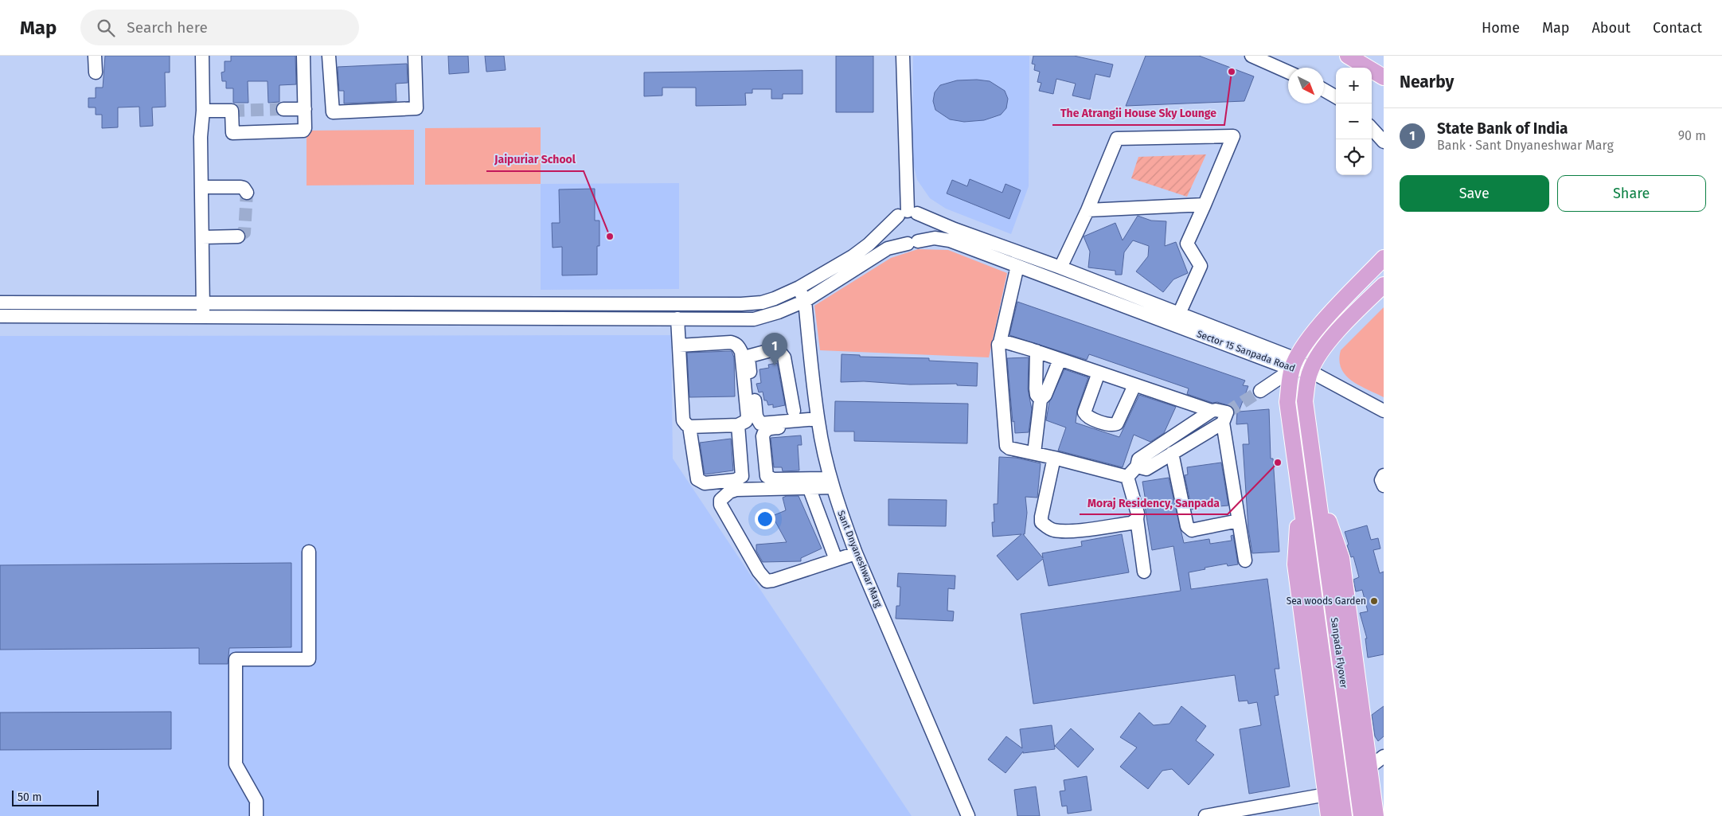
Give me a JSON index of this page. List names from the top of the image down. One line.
{"streets":{"main road":["Sanpada Flyover"],"street":["Sector 15 Sanpada Road","Sant Dnyaneshwar Marg"]},"crossings":[["Sector 15 Sanpada Road","Sant Dnyaneshwar Marg"]],"places":["The Atrangii House Sky Lounge","Jaipuriar School","Moraj Residency, Sanpada","Sea woods Garden"],"scale_bar":"50 m","north":"bottom right","page":{"header":"Map","search":"Search here","nav":["Home","Map","About","Contact"],"heading":"Nearby","map_buttons":["+","−"],"list":[{"mark":"1","name":"State Bank of India","note":"Bank · Sant Dnyaneshwar Marg","value":"90 m"}],"buttons":["Save","Share"],"pins":"1","scale":"50 m"}}
